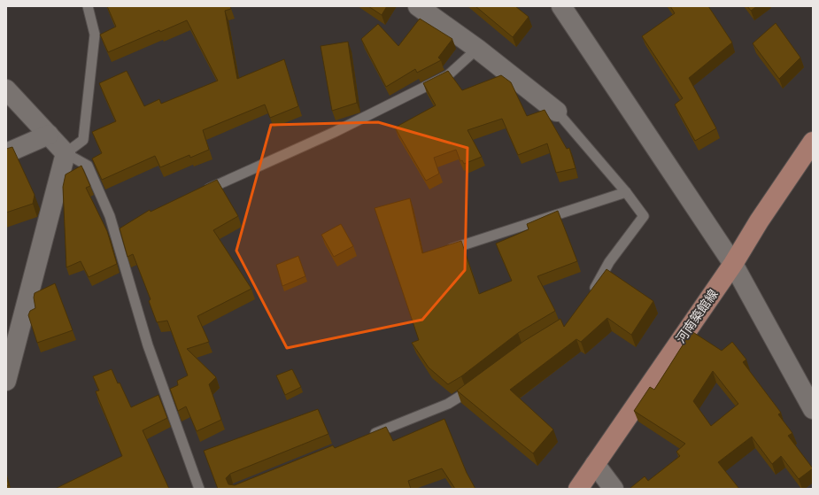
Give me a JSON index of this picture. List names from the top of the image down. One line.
{"streets":{"main road":["河南築館線"]}}
